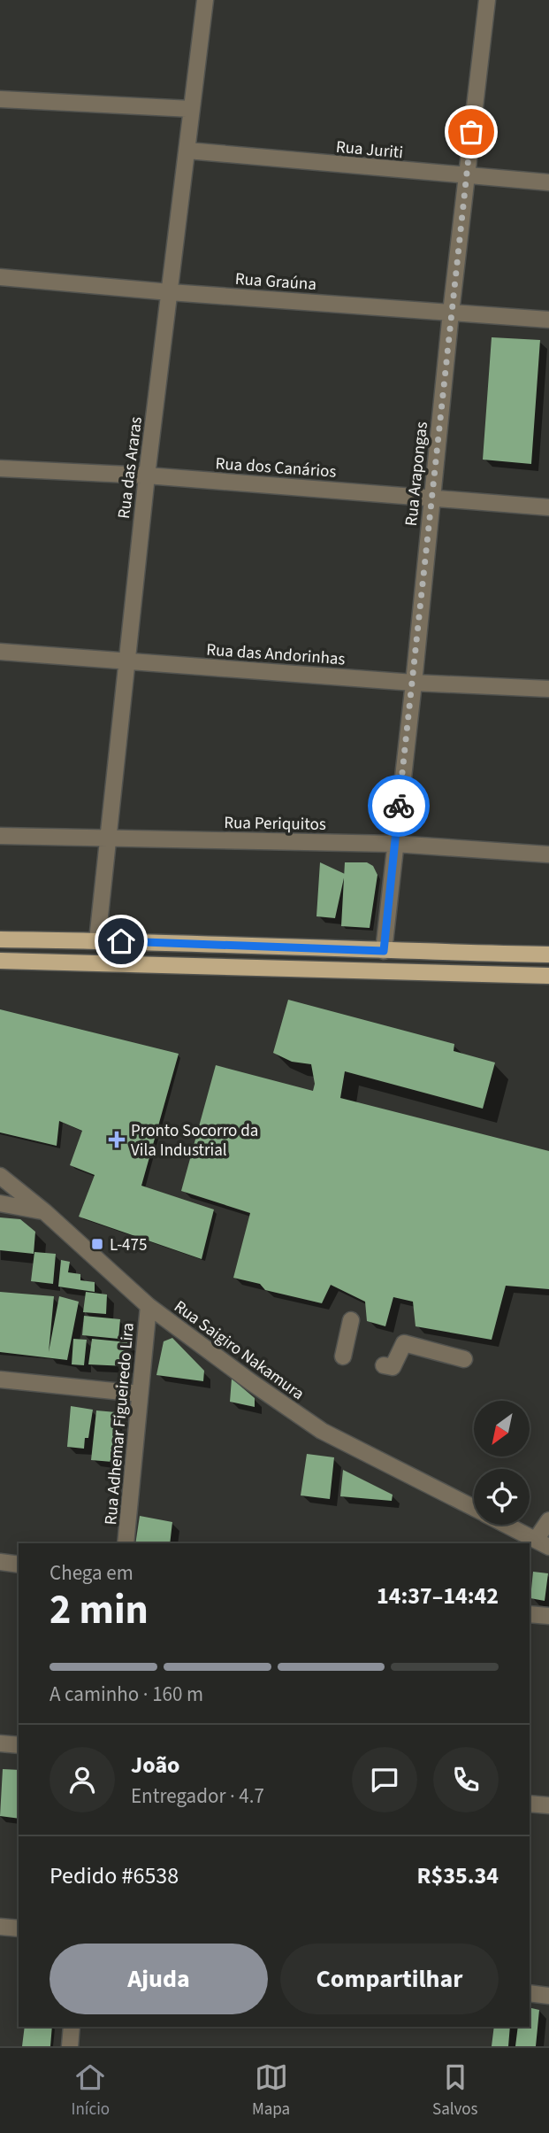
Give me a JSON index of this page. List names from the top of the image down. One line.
{"streets":{"street":["Rua Juriti","Rua Graúna","Rua dos Canários","Rua das Araras","Rua Arapongas","Rua das Andorinhas","Rua Periquitos","Rua Saigiro Nakamura","Rua Adhemar Figueiredo Lira"]},"crossings":[["Rua Juriti","Rua das Araras"],["Rua Juriti","Rua Arapongas"],["Rua Graúna","Rua das Araras"],["Rua Graúna","Rua Arapongas"],["Rua dos Canários","Rua das Araras"],["Rua dos Canários","Rua Arapongas"],["Rua das Araras","Rua das Andorinhas"],["Rua das Araras","Rua Periquitos"],["Rua Arapongas","Rua das Andorinhas"],["Rua Arapongas","Rua Periquitos"],["Rua Saigiro Nakamura","Rua Adhemar Figueiredo Lira"]],"places":{"health":["Pronto Socorro da Vila Industrial"],"transit":["L-475"]},"north":"bottom left","page":{"heading":["2 min","Chega em","14:37–14:42"],"panel":["João","Entregador · 4.7","Pedido #6538","R$35.34"],"bar":"A caminho · 160 m","buttons":["Ajuda","Compartilhar"],"tabs":["Início","Mapa","Salvos"]}}
